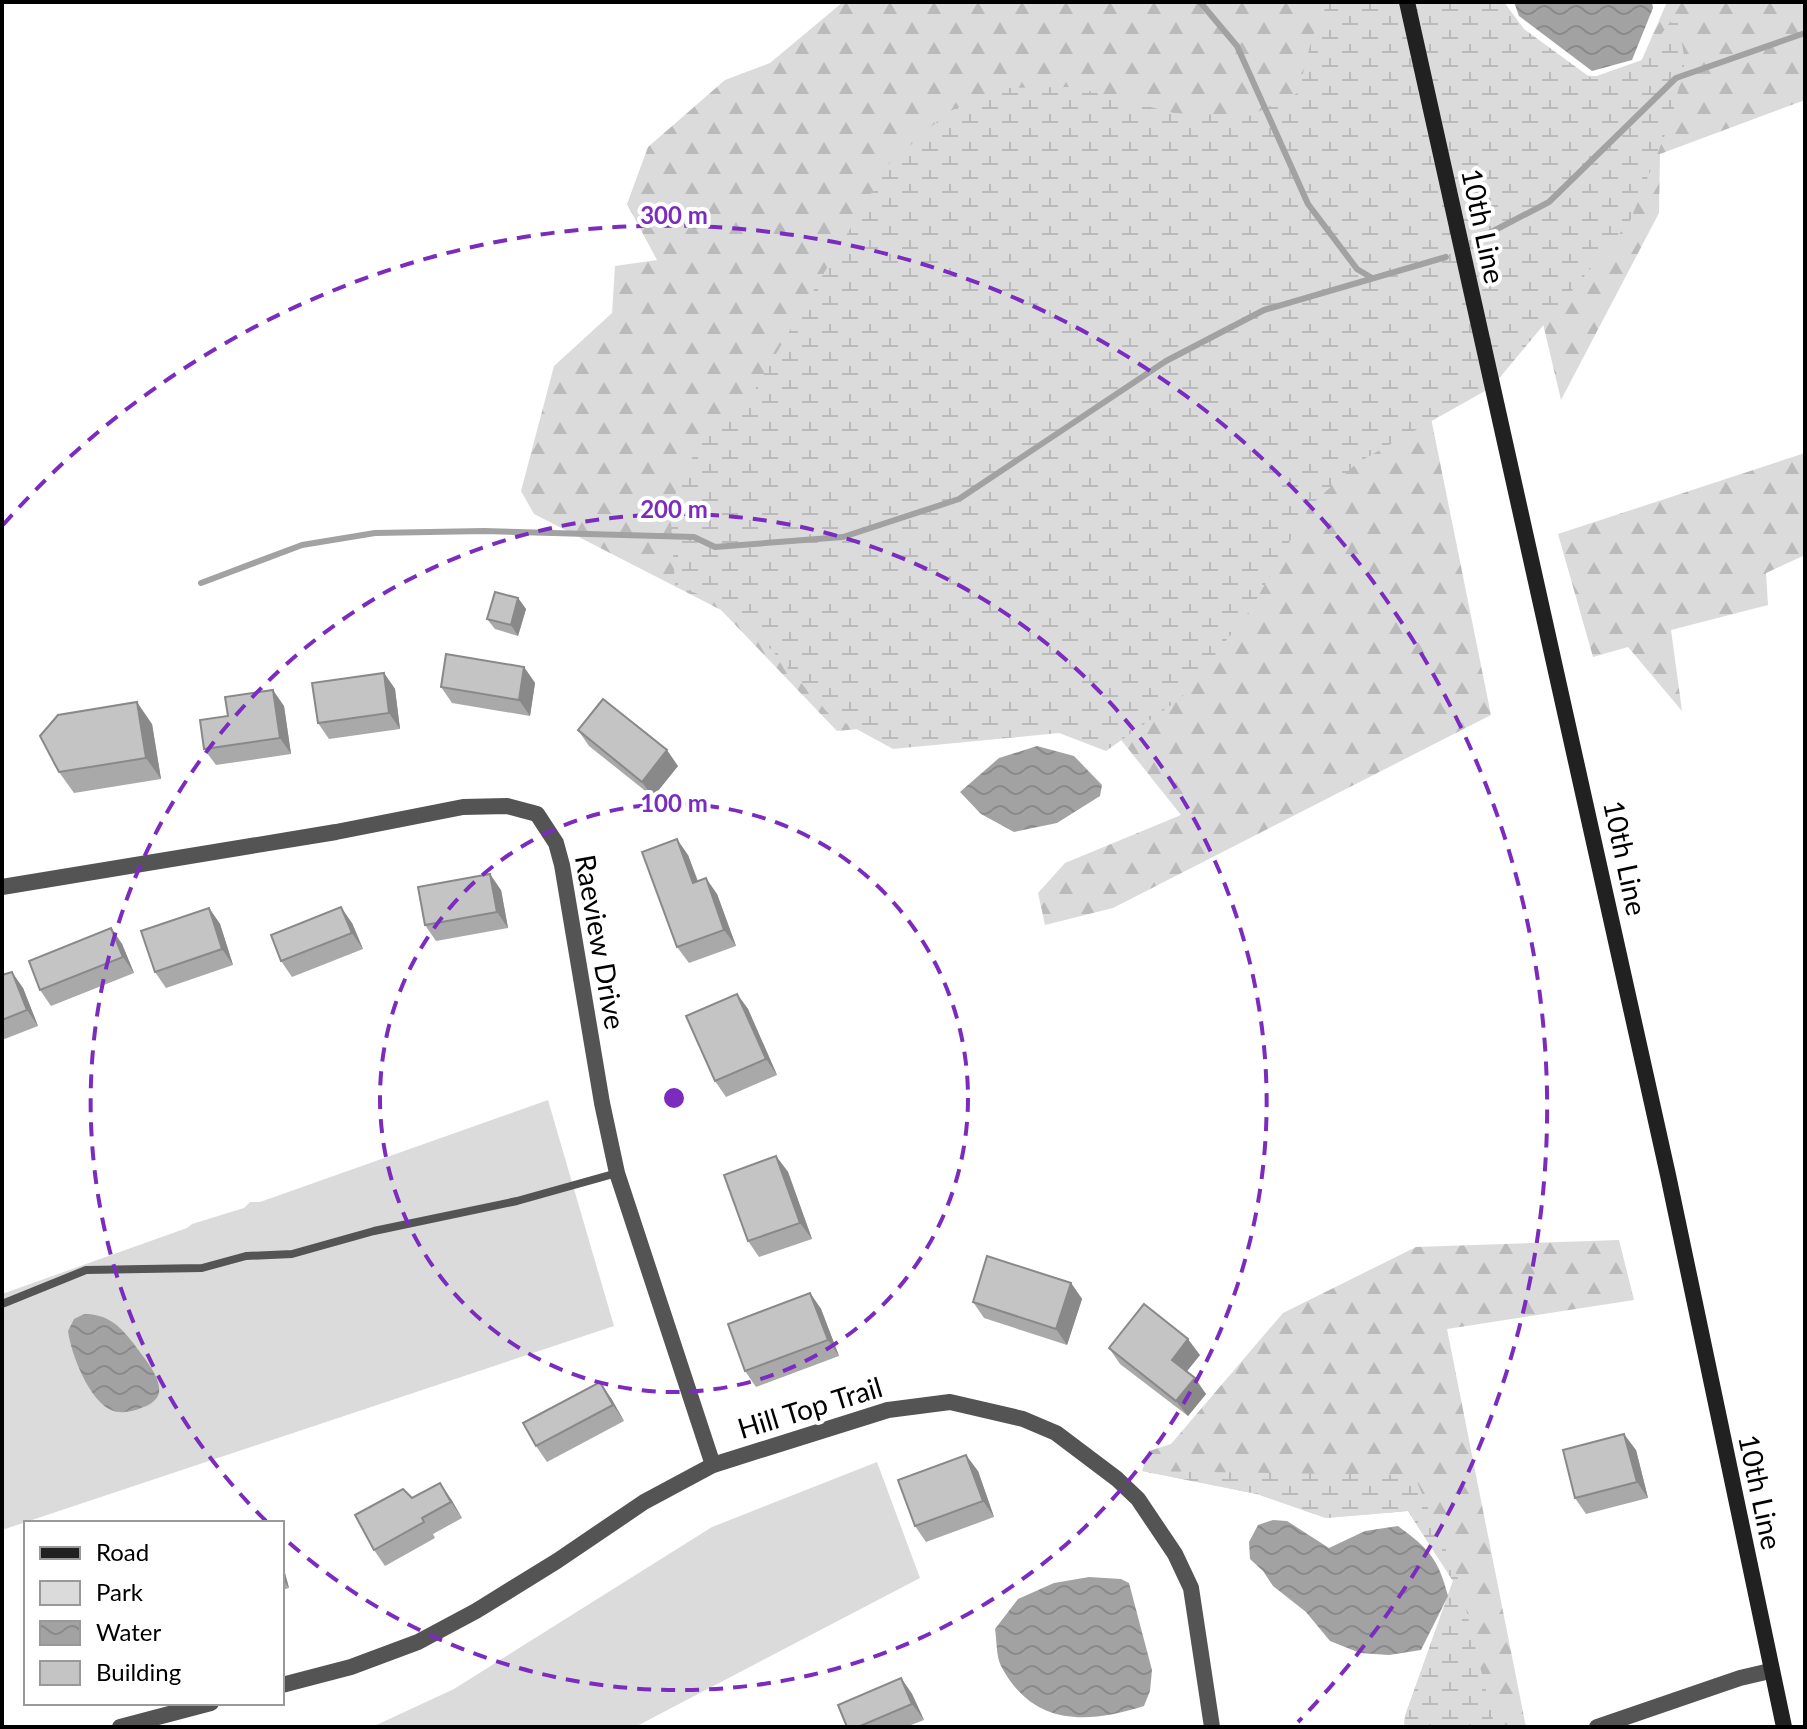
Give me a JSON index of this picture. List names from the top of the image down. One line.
{"streets":{"main road":["10th Line"],"street":["Raeview Drive","Hill Top Trail"]},"crossings":[["Raeview Drive","Hill Top Trail"]],"legend":["Road","Park","Water","Building"],"rings":["300 m","200 m","100 m"]}
